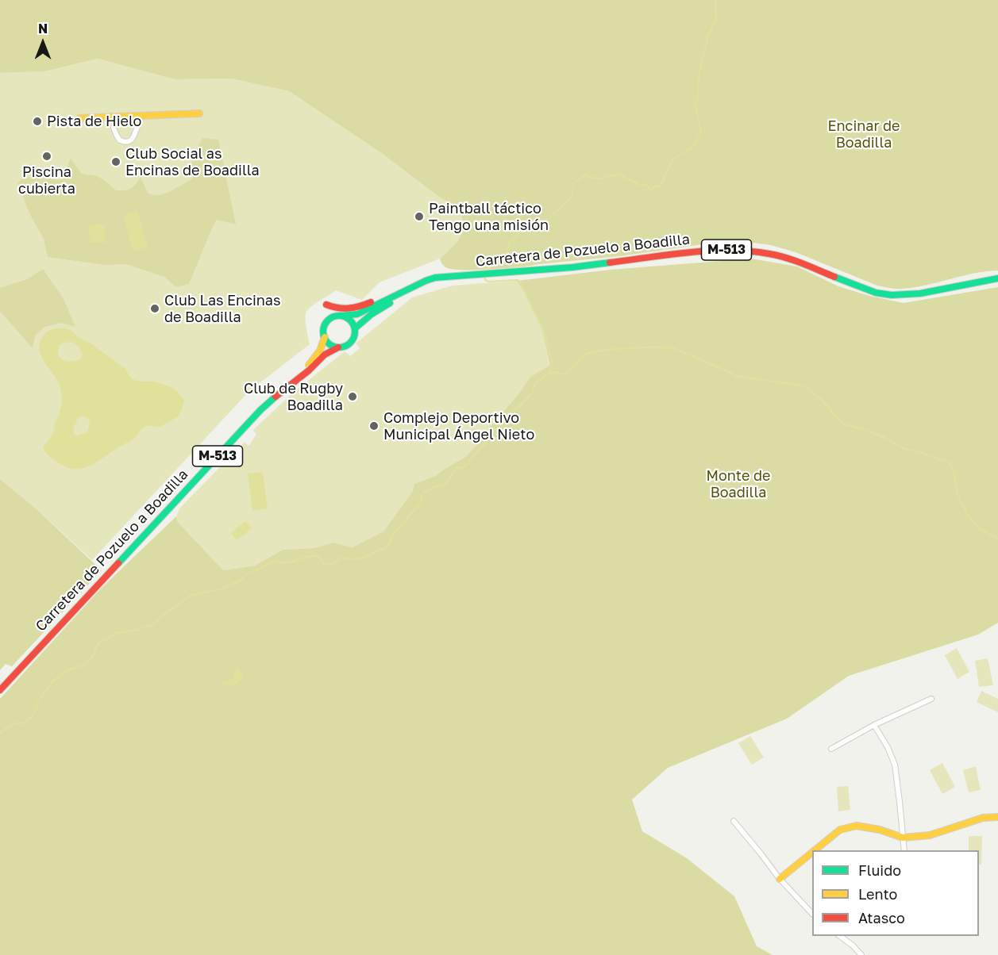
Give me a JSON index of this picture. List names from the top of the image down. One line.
{"streets":{"main road":["M-513","Carretera de Pozuelo a Boadilla"]},"crossings":[["M-513","Carretera de Pozuelo a Boadilla"]],"parks":["Encinar de Boadilla","Monte de Boadilla"],"places":["Pista de Hielo","Piscina cubierta","Club Social as Encinas de Boadilla","Paintball táctico Tengo una misión","Club Las Encinas de Boadilla","Club de Rugby Boadilla","Complejo Deportivo Municipal Ángel Nieto"],"legend":["Fluido","Lento","Atasco"],"north":"top"}
